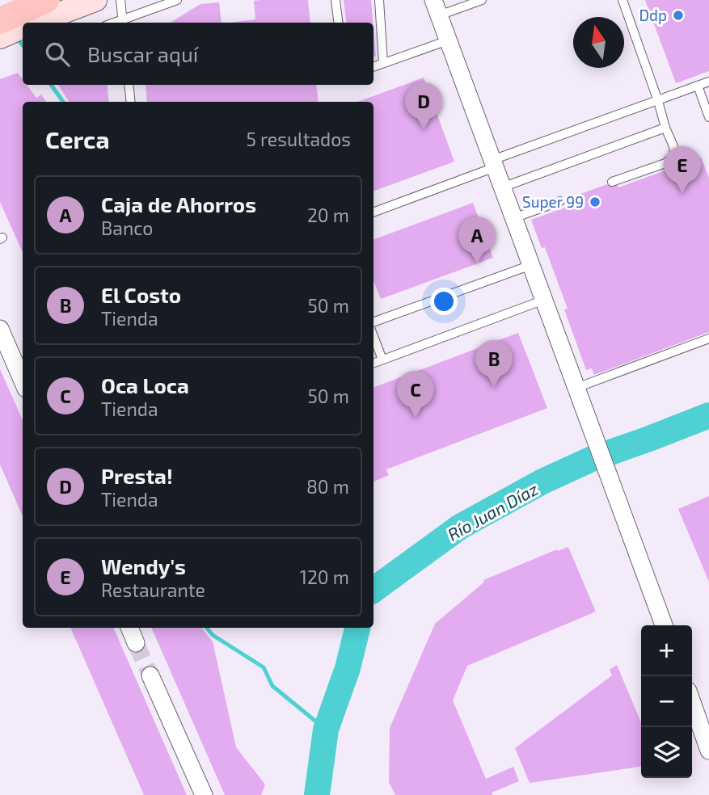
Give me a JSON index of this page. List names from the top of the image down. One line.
{"water":["Río Juan Díaz"],"places":["Ddp","Super 99"],"north":"top","page":{"search":"Buscar aquí","pins":["D","E","A","B","C"],"heading":["Cerca","5 resultados"],"list":[{"mark":"A","name":"Caja de Ahorros","note":"Banco","value":"20 m"},{"mark":"B","name":"El Costo","note":"Tienda","value":"50 m"},{"mark":"C","name":"Oca Loca","note":"Tienda","value":"50 m"},{"mark":"D","name":"Presta!","note":"Tienda","value":"80 m"},{"mark":"E","name":"Wendy's","note":"Restaurante","value":"120 m"}],"map_buttons":["+","−"]}}
